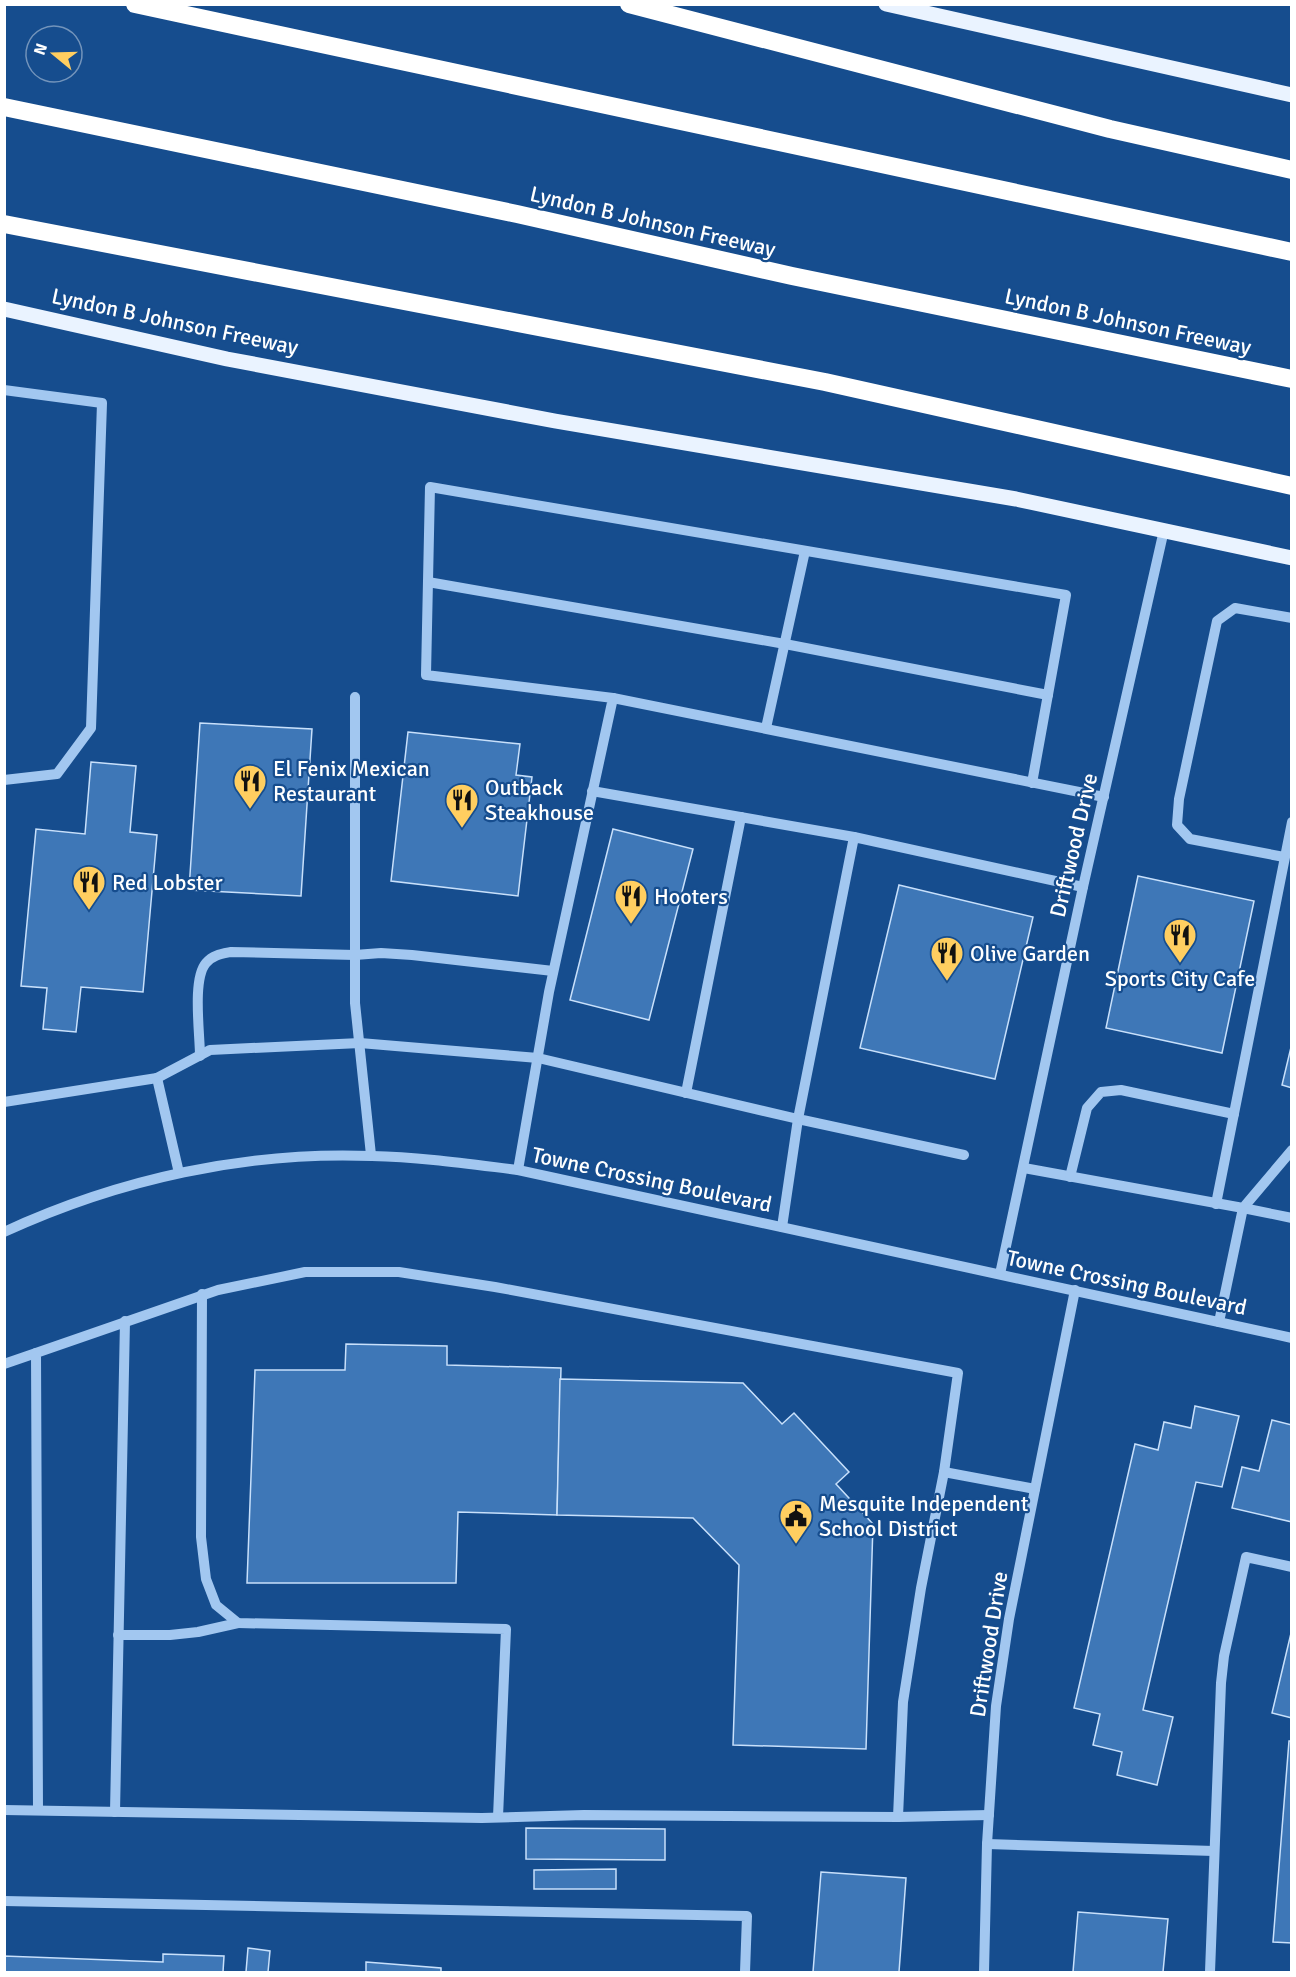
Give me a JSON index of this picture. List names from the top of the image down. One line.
{"streets":{"highway":["Lyndon B Johnson Freeway"],"street":["Driftwood Drive","Towne Crossing Boulevard"]},"crossings":[["Lyndon B Johnson Freeway","Driftwood Drive"],["Driftwood Drive","Towne Crossing Boulevard"]],"places":{"restaurant":["El Fenix Mexican Restaurant","Outback Steakhouse","Red Lobster","Hooters","Sports City Cafe","Olive Garden"],"public building":["Mesquite Independent School District"]},"north":"left"}
